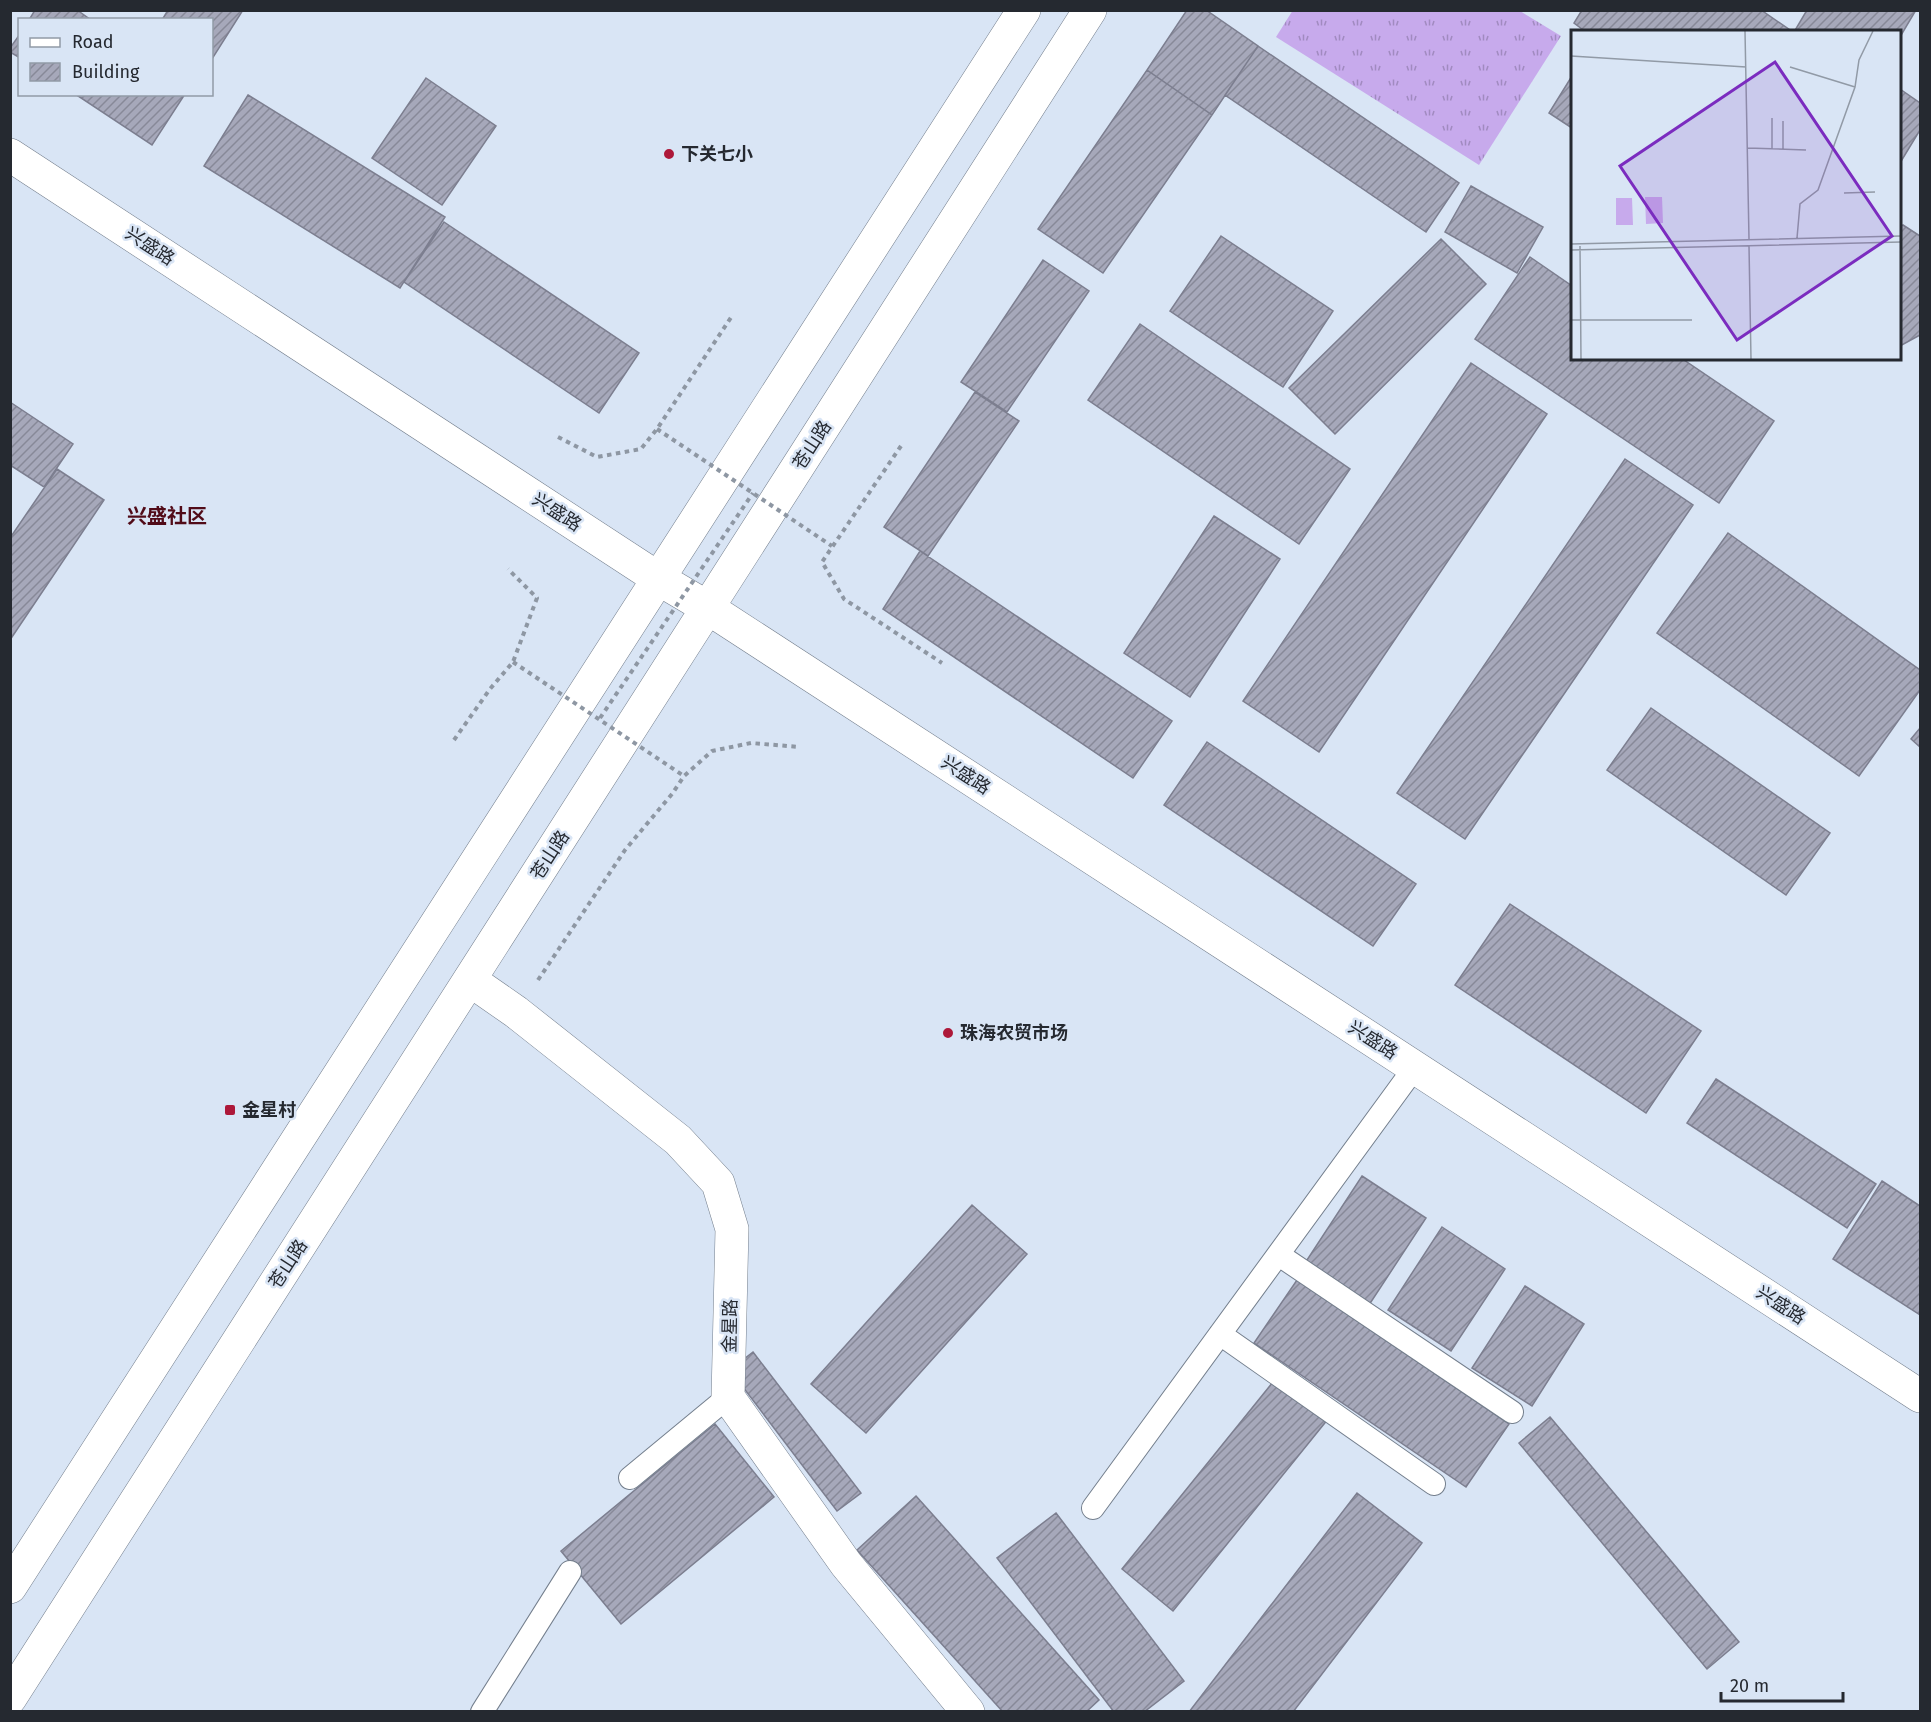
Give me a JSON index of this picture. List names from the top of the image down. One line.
{"streets":{"main road":["兴盛路","苍山路","金星路"]},"crossings":[["兴盛路","苍山路"],["苍山路","金星路"]],"districts":["兴盛社区"],"places":{"other":["下关七小","珠海农贸市场"],"transit":["金星村"]},"legend":["Road","Building"],"scale_bar":"20 m"}
